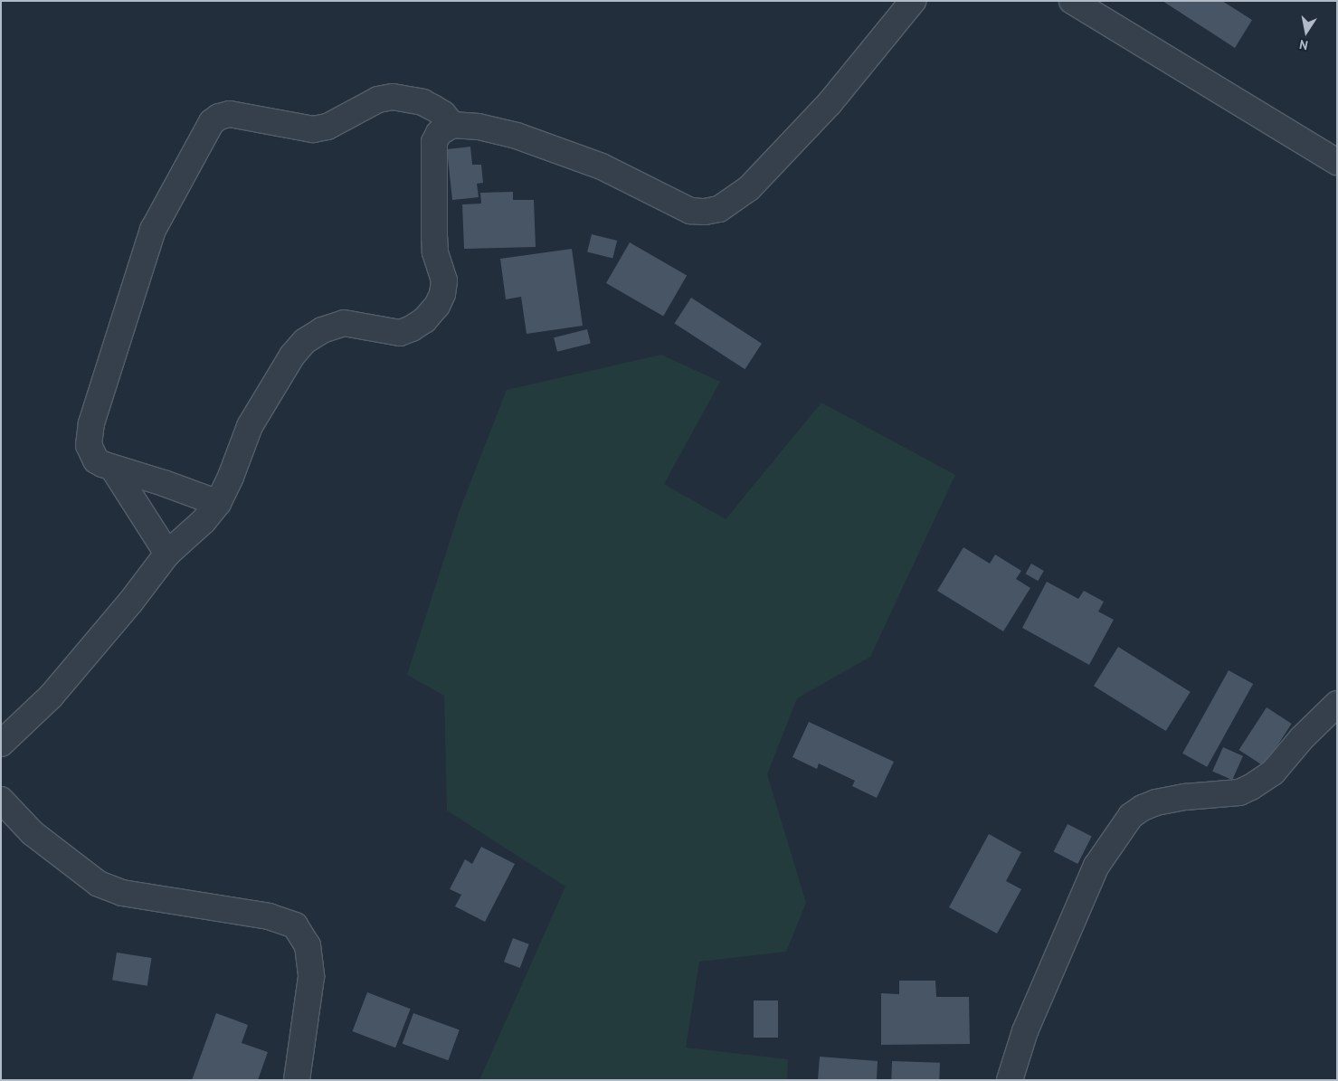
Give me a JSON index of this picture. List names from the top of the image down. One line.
{"north":"bottom"}
